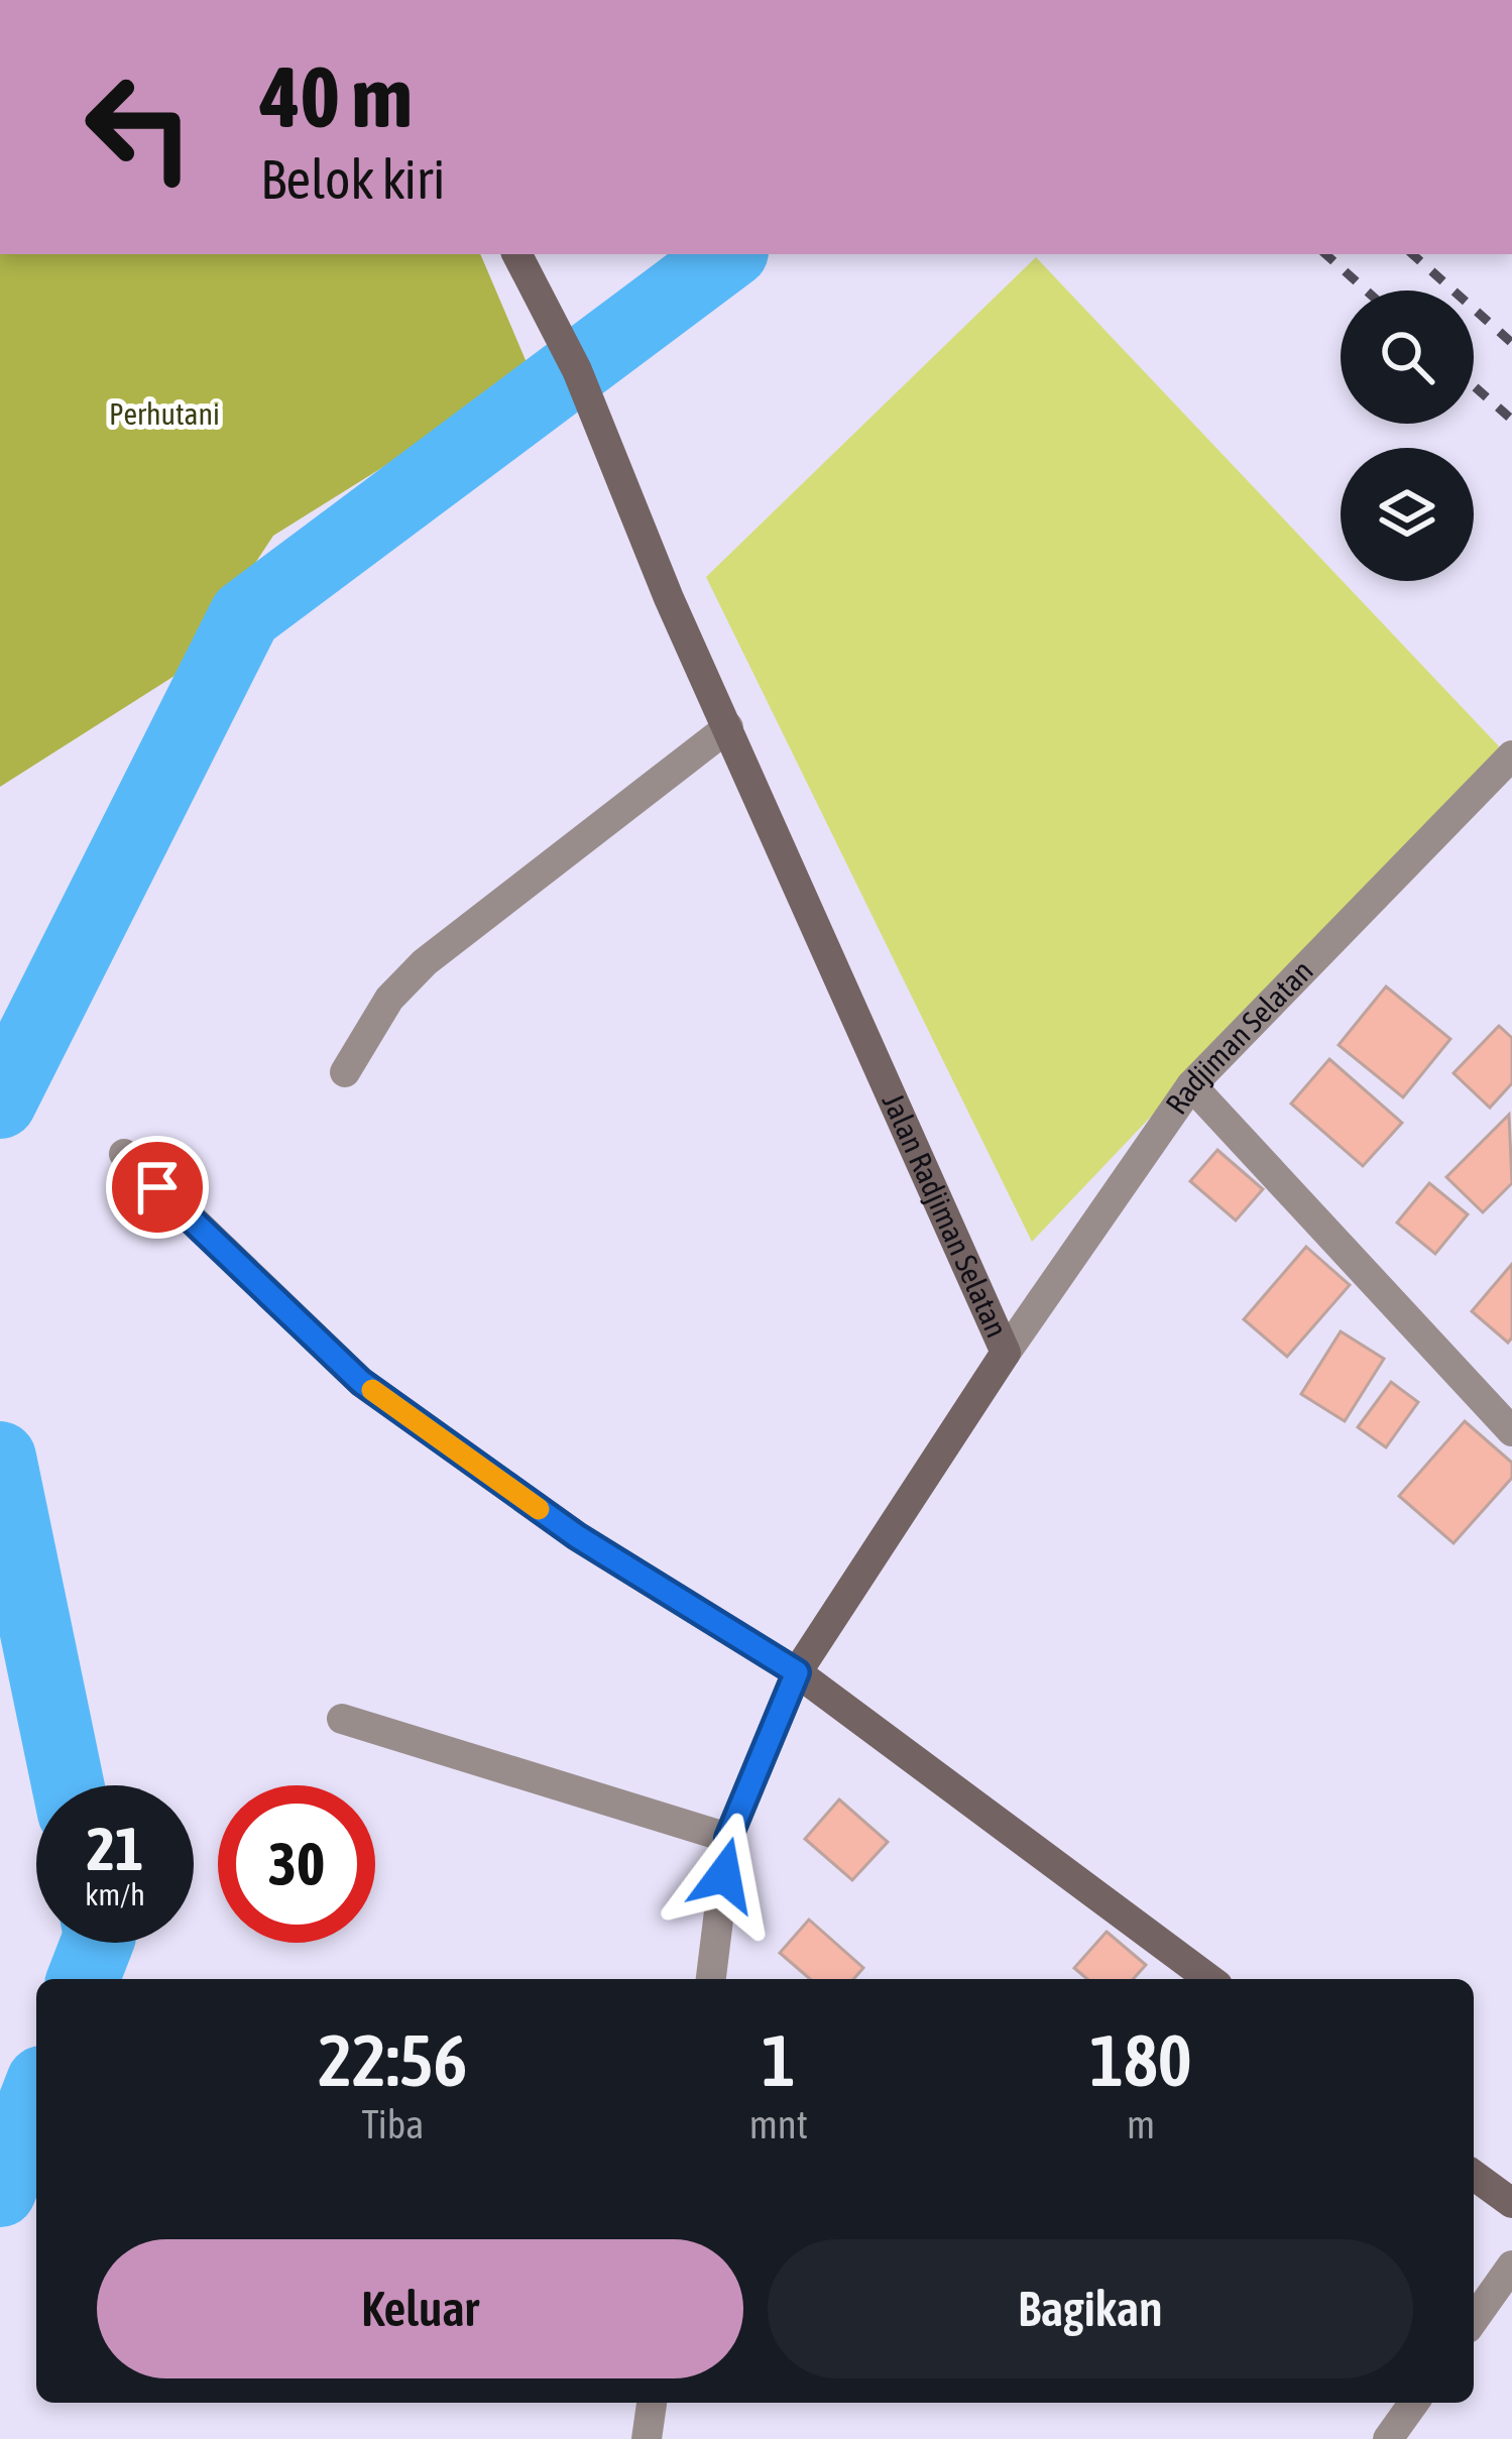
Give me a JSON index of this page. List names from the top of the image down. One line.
{"streets":{"street":["Radjiman Selatan","Jalan Radjiman Selatan"]},"crossings":[["Radjiman Selatan","Jalan Radjiman Selatan"]],"parks":["Perhutani"],"page":{"turn":["40 m","Belok kiri"],"speed":"21 km/h","limit":"30","eta":["22:56","Tiba","1","mnt","180","m"],"buttons":["Keluar","Bagikan"]}}
